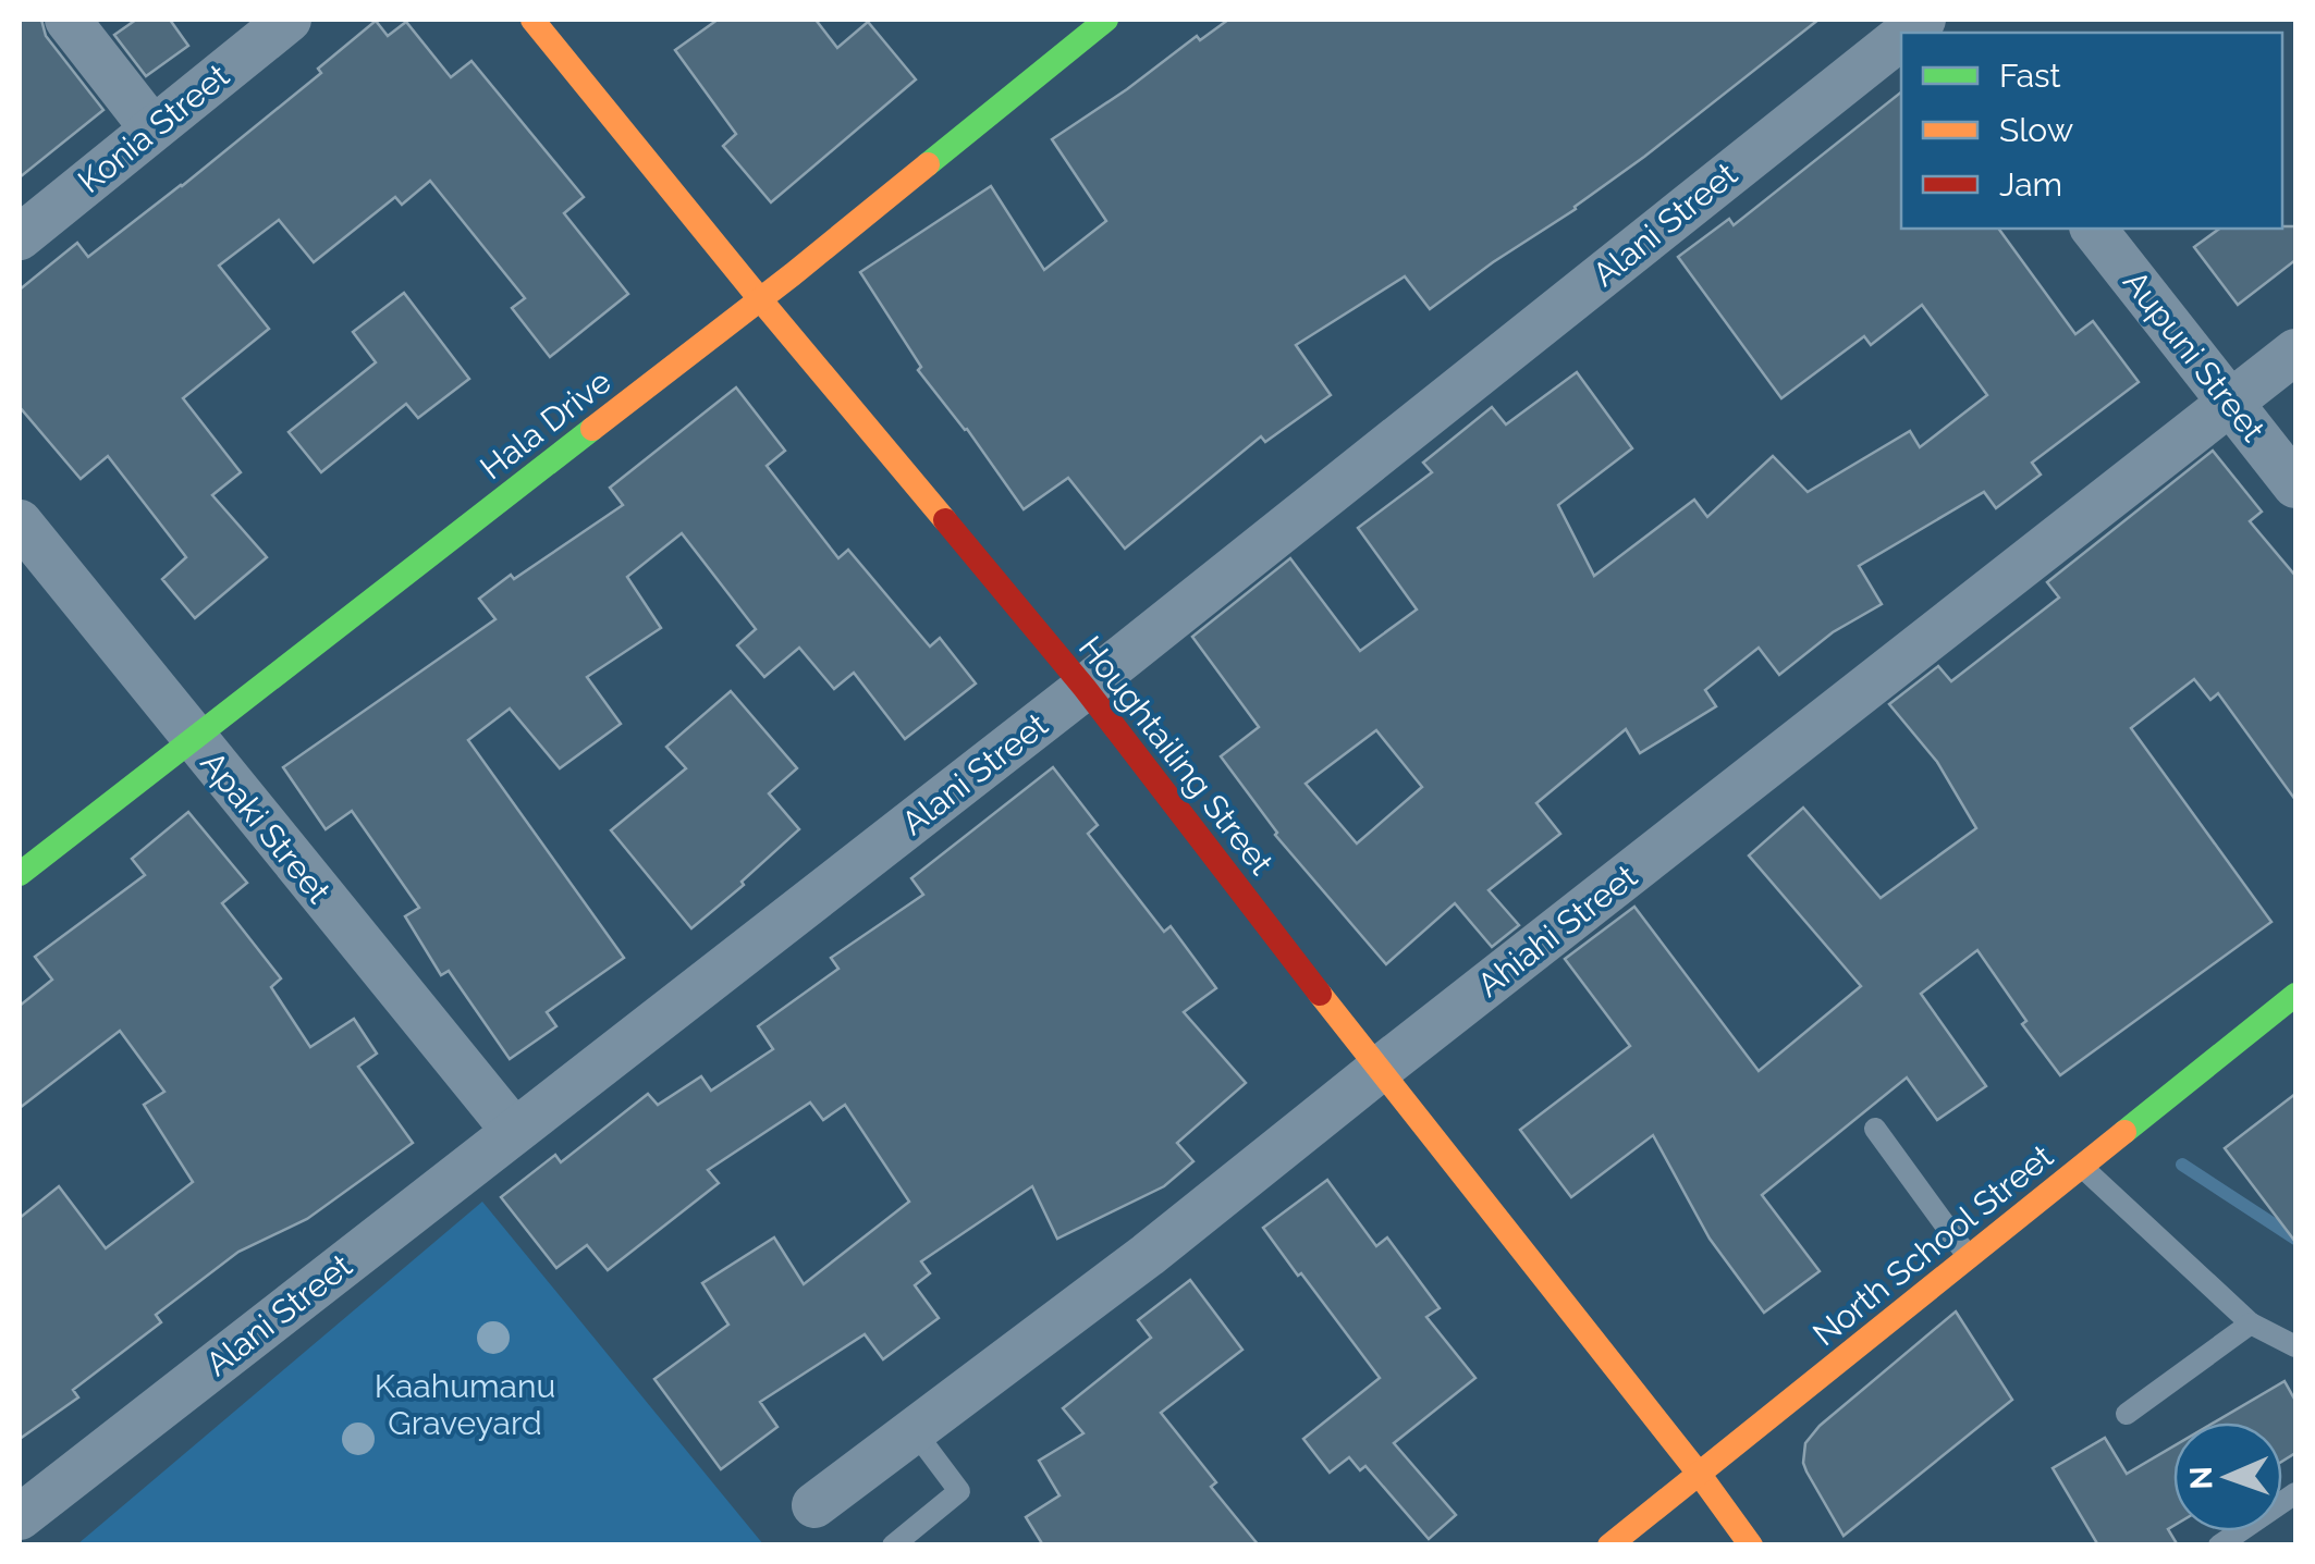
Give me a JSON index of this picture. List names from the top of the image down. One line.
{"streets":{"street":["Konia Street","Alani Street","Aupuni Street","Hala Drive","Houghtailing Street","Apaki Street","Ahiahi Street","North School Street"]},"crossings":[["Alani Street","Houghtailing Street"],["Alani Street","Apaki Street"],["Aupuni Street","Ahiahi Street"],["Hala Drive","Houghtailing Street"],["Hala Drive","Apaki Street"],["Houghtailing Street","Ahiahi Street"],["Houghtailing Street","North School Street"]],"parks":["Kaahumanu Graveyard"],"legend":["Fast","Slow","Jam"],"north":"left"}
